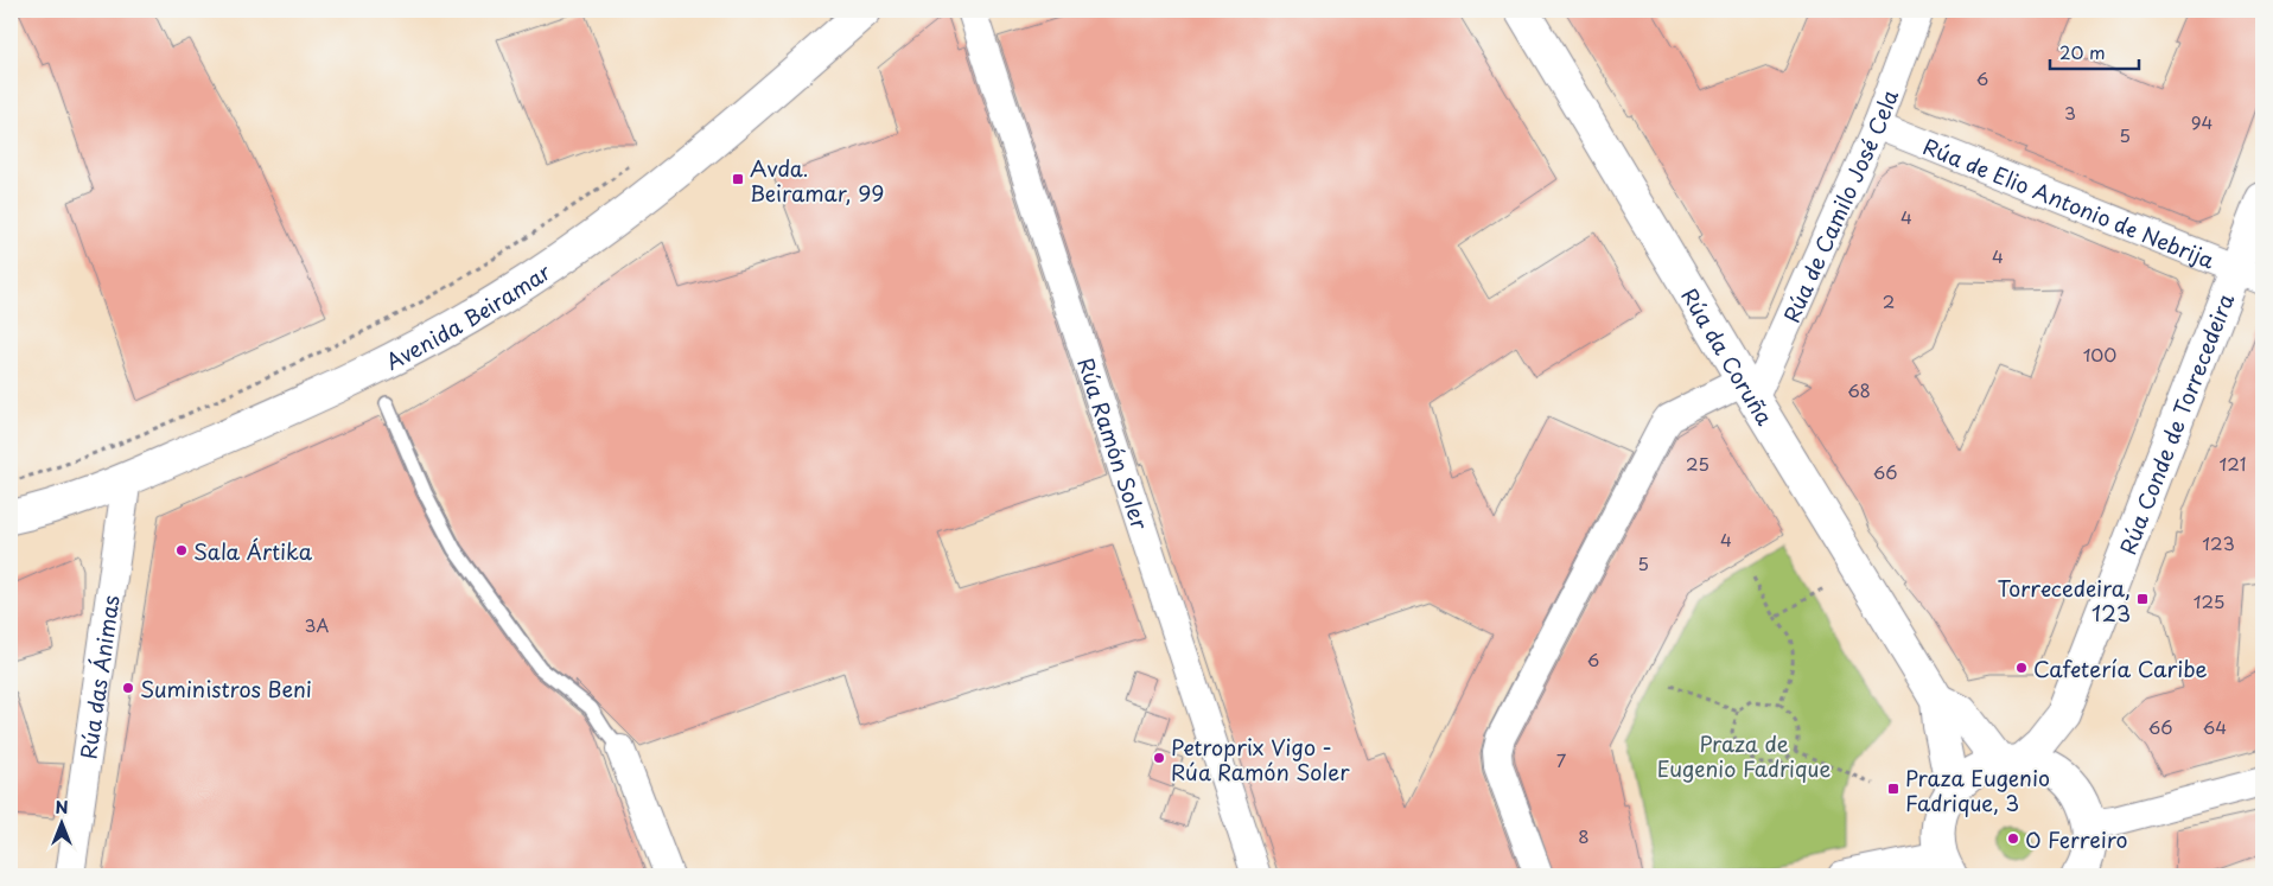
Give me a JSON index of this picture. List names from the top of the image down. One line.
{"streets":{"main road":["Avenida Beiramar","Rúa da Coruña","Rúa Conde de Torrecedeira"],"street":["Rúa de Elio Antonio de Nebrija","Rúa de Camilo José Cela","Rúa Ramón Soler","Rúa das Ánimas"]},"crossings":[["Rúa de Elio Antonio de Nebrija","Rúa de Camilo José Cela"],["Rúa de Elio Antonio de Nebrija","Rúa Conde de Torrecedeira"],["Rúa de Camilo José Cela","Rúa da Coruña"],["Avenida Beiramar","Rúa das Ánimas"],["Rúa da Coruña","Rúa Conde de Torrecedeira"]],"parks":["Praza de Eugenio Fadrique"],"places":{"transit":["Avda. Beiramar, 99","Torrecedeira, 123","Praza Eugenio Fadrique, 3"],"other":["Sala Ártika","Cafetería Caribe","Suministros Beni","Petroprix Vigo - Rúa Ramón Soler","O Ferreiro"]},"house_numbers":["6","3","94","5","4","4","2","100","68","25","121","66","4","123","5","125","3A","6","66","64","7","8"],"scale_bar":"20 m","north":"top"}
